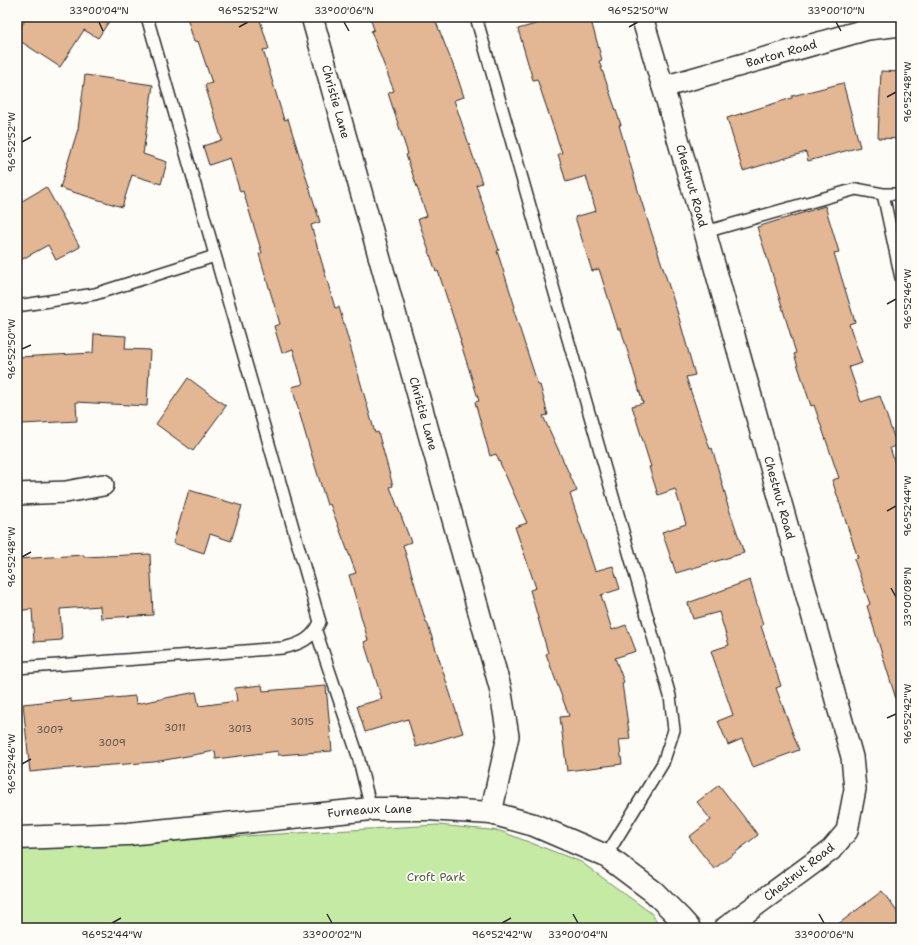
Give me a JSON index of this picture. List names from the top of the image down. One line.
{"streets":{"street":["Barton Road","Christie Lane","Chestnut Road","Furneaux Lane"]},"crossings":[["Barton Road","Chestnut Road"],["Christie Lane","Furneaux Lane"]],"parks":["Croft Park"],"house_numbers":["3015","3011","3013","3007","3009"],"coordinates":["33°00'04\"N","96°52'52\"W","33°00'06\"N","96°52'50\"W","33°00'10\"N","96°52'48\"W","96°52'46\"W","96°52'44\"W","33°00'08\"N","96°52'42\"W","33°00'02\"N"]}
